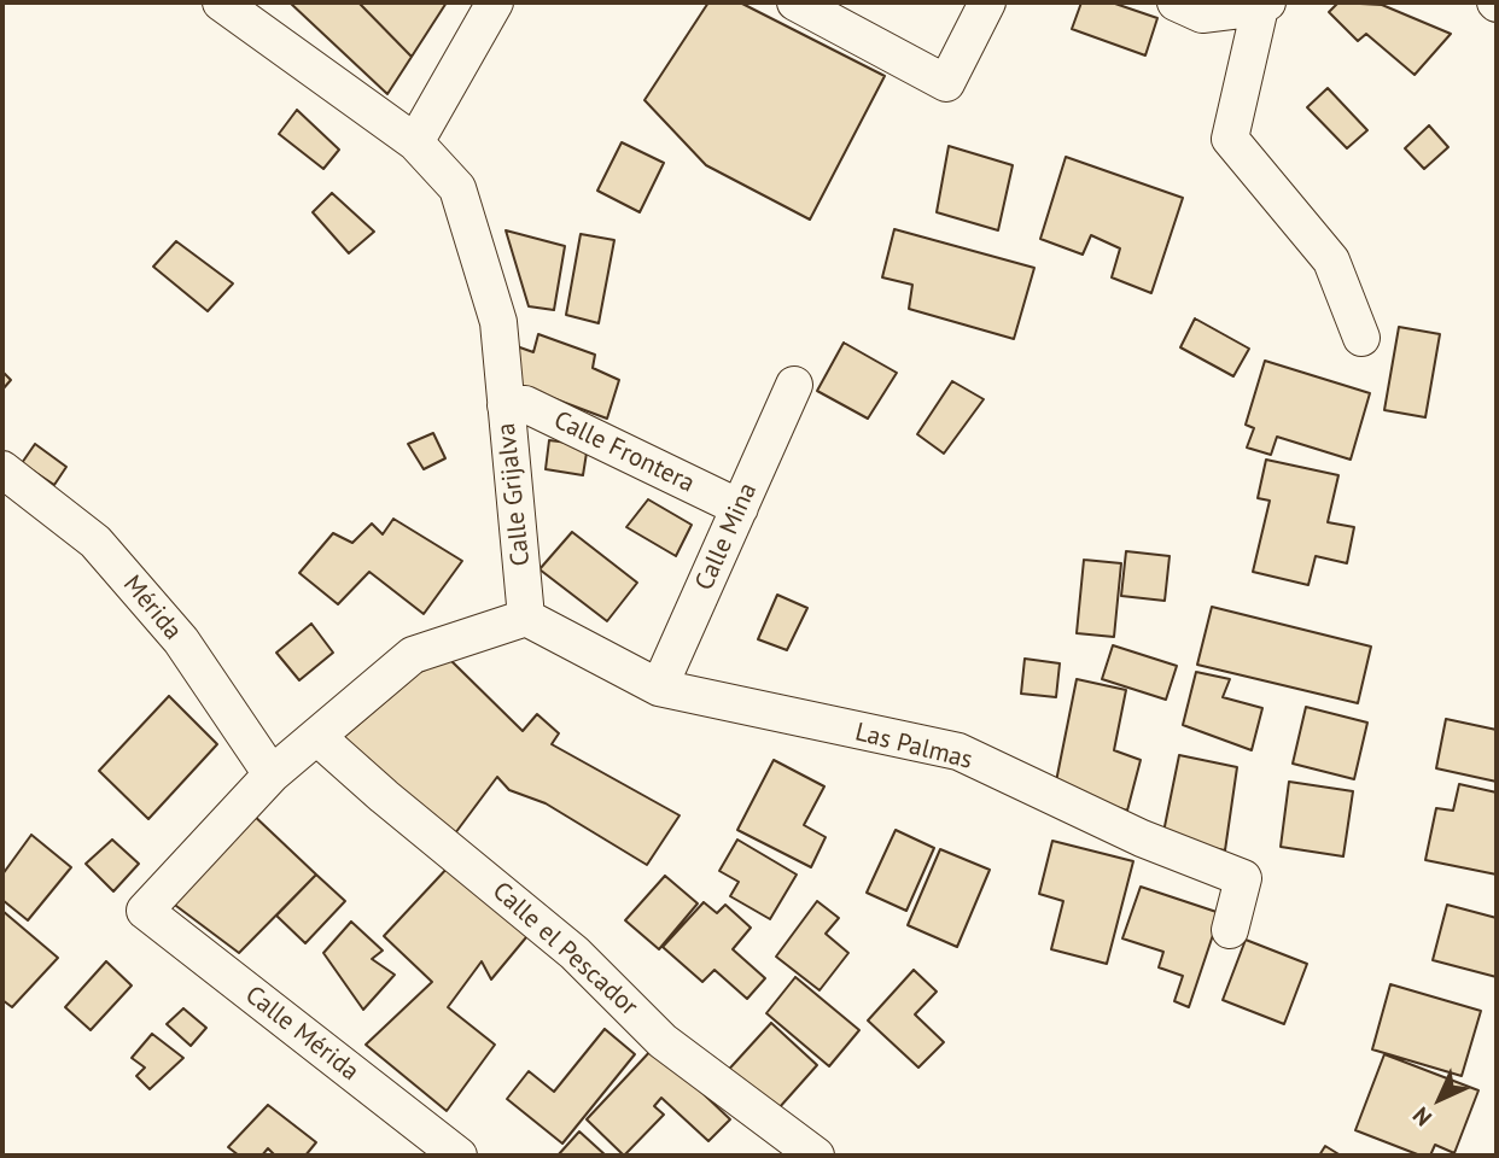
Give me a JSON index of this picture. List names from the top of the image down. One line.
{"streets":{"street":["Calle Frontera","Calle Grijalva","Calle Mina","Mérida","Las Palmas","Calle el Pescador","Calle Mérida"]},"crossings":[["Calle Frontera","Calle Grijalva"],["Calle Frontera","Calle Mina"],["Calle Grijalva","Las Palmas"],["Calle Mina","Las Palmas"],["Mérida","Calle Mérida"]],"north":"bottom left"}
